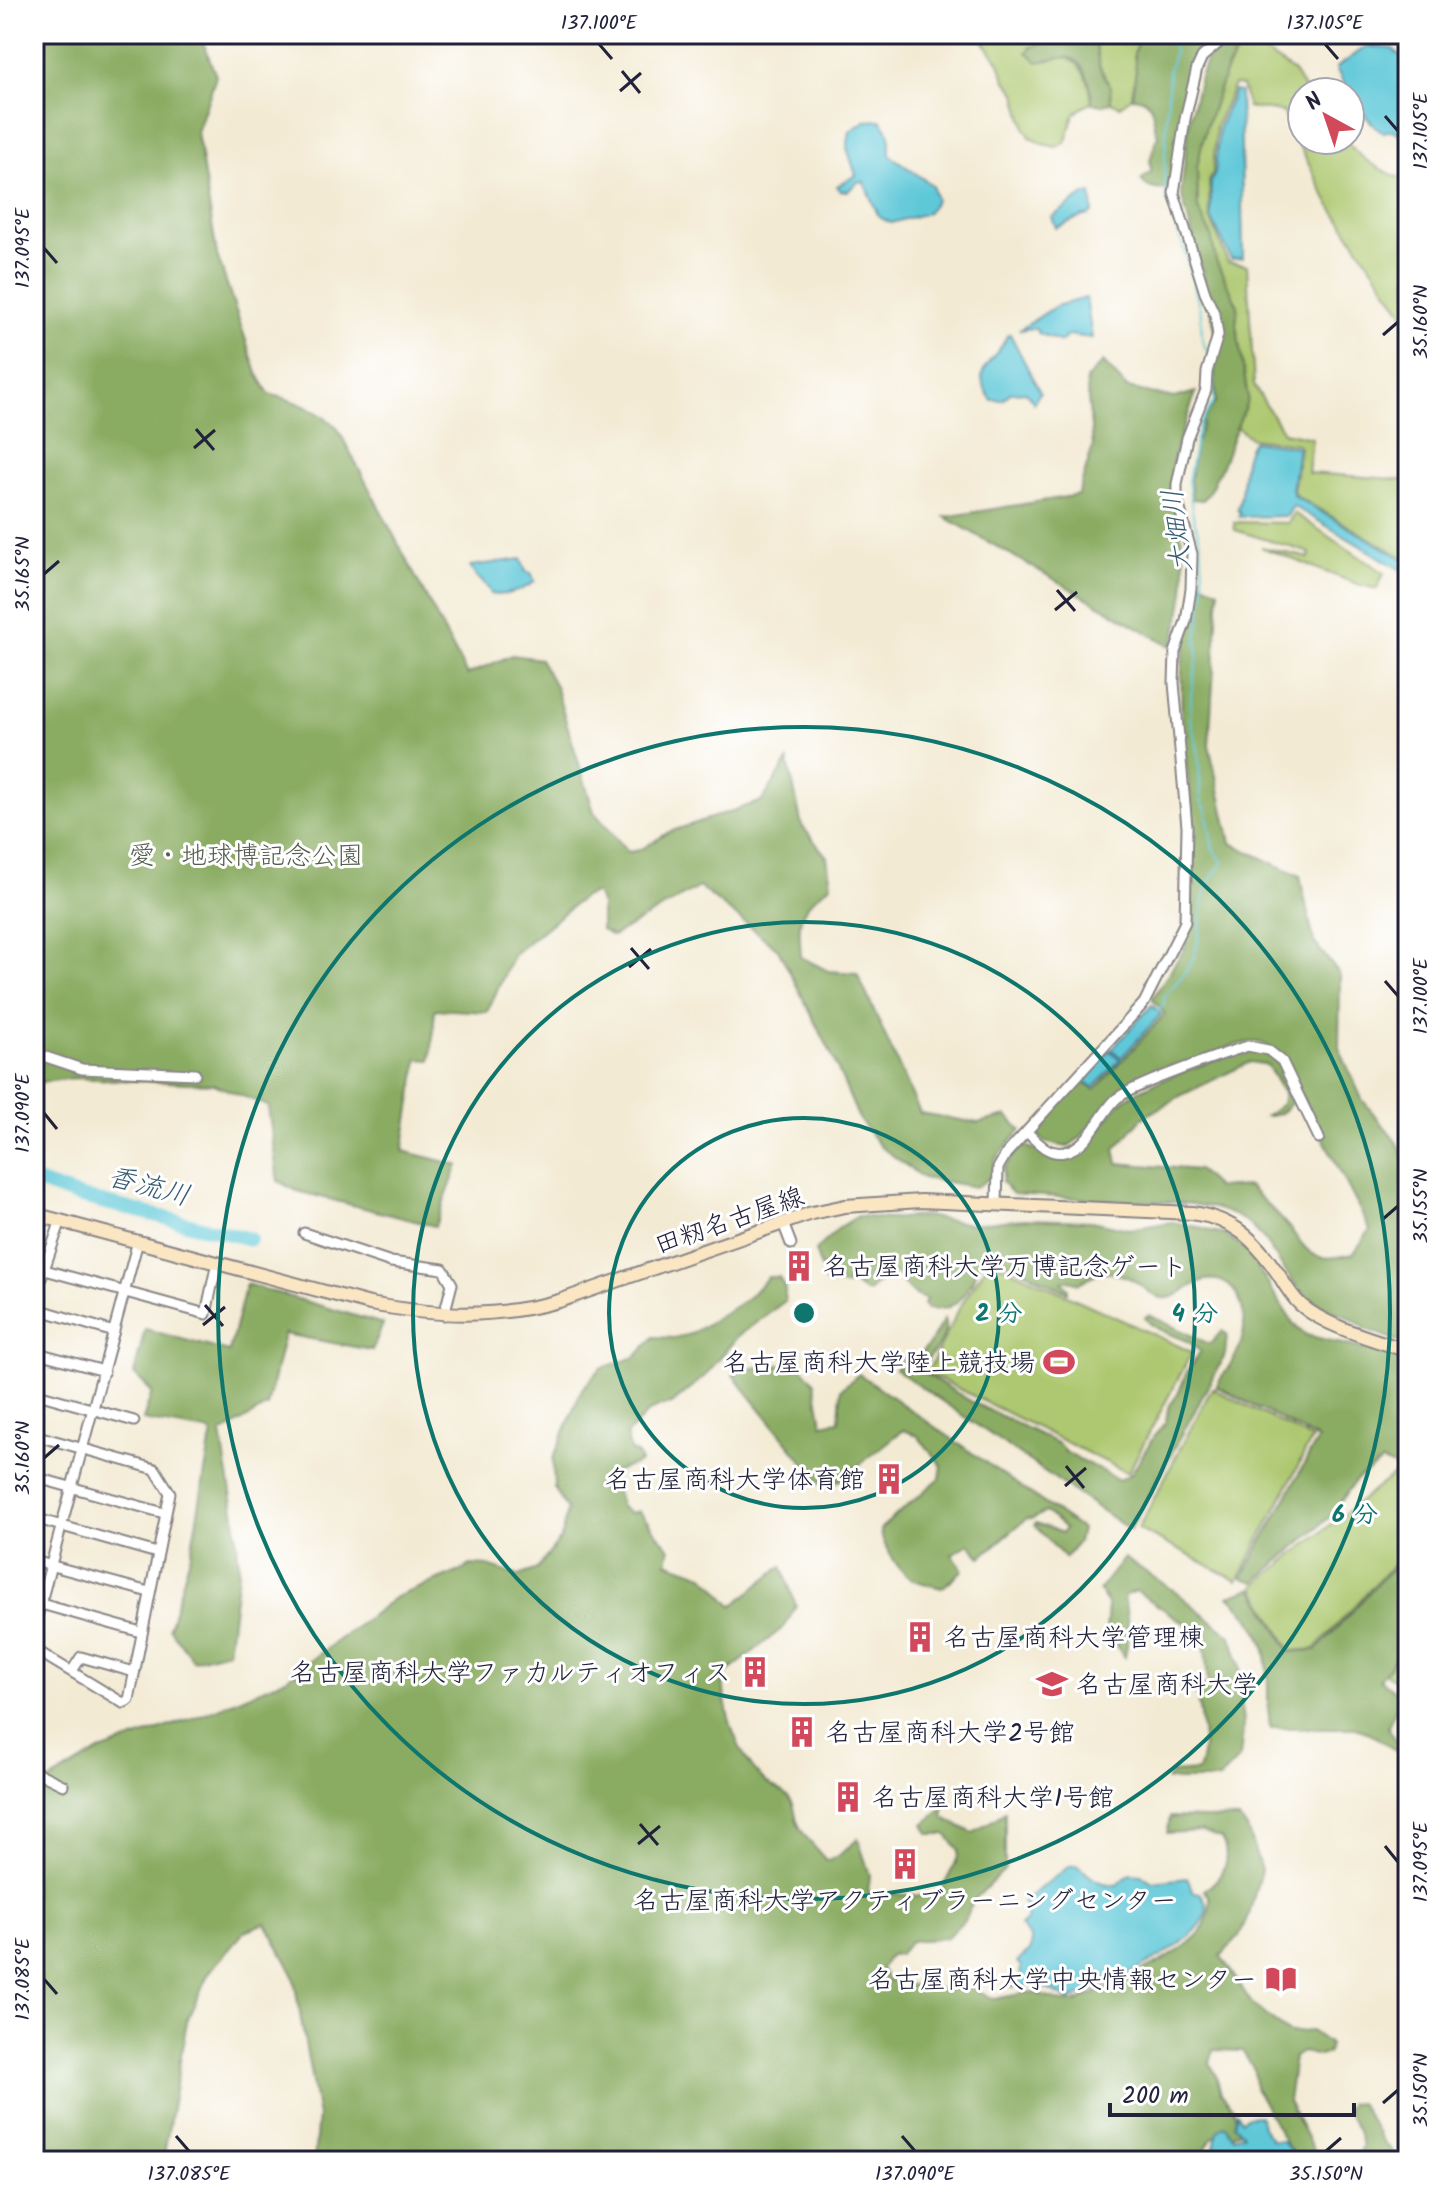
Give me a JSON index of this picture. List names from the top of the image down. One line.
{"streets":{"main road":["田籾名古屋線"]},"water":["大畑川","香流川"],"parks":["愛・地球博記念公園"],"places":{"building":["名古屋商科大学万博記念ゲート","名古屋商科大学体育館","名古屋商科大学管理棟","名古屋商科大学ファカルティオフィス","名古屋商科大学2号館","名古屋商科大学1号館","名古屋商科大学アクティブラーニングセンター"],"sports":["名古屋商科大学陸上競技場"],"school or university":["名古屋商科大学"],"library":["名古屋商科大学中央情報センター"]},"scale_bar":"200 m","north":"top left","coordinates":["137.100°E","137.105°E","137.095°E","35.160°N","35.165°N","137.090°E","35.155°N","137.085°E","35.150°N"],"rings":["2 分","4 分","6 分"]}
